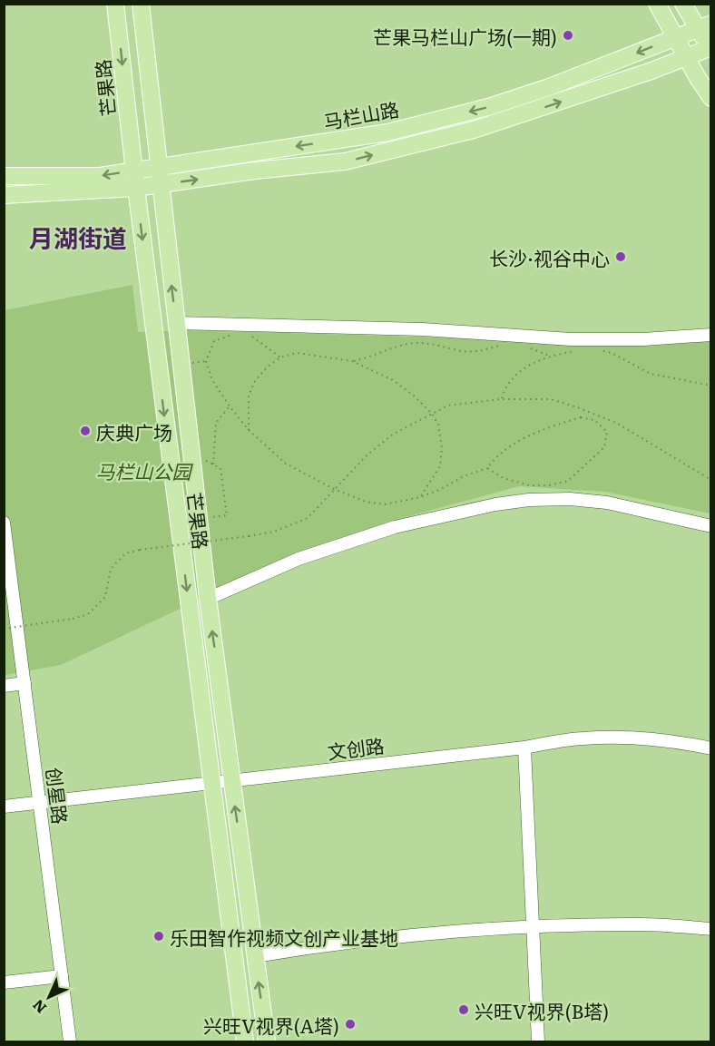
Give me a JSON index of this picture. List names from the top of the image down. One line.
{"streets":{"main road":["芒果路","马栏山路"],"street":["文创路","创星路"]},"crossings":[["芒果路","马栏山路"],["芒果路","文创路"],["文创路","创星路"]],"districts":["月湖街道"],"parks":["马栏山公园"],"places":["芒果马栏山广场(一期)","长沙·视谷中心","庆典广场","乐田智作视频文创产业基地","兴旺V视界(B塔)","兴旺V视界(A塔)"],"north":"bottom left"}
